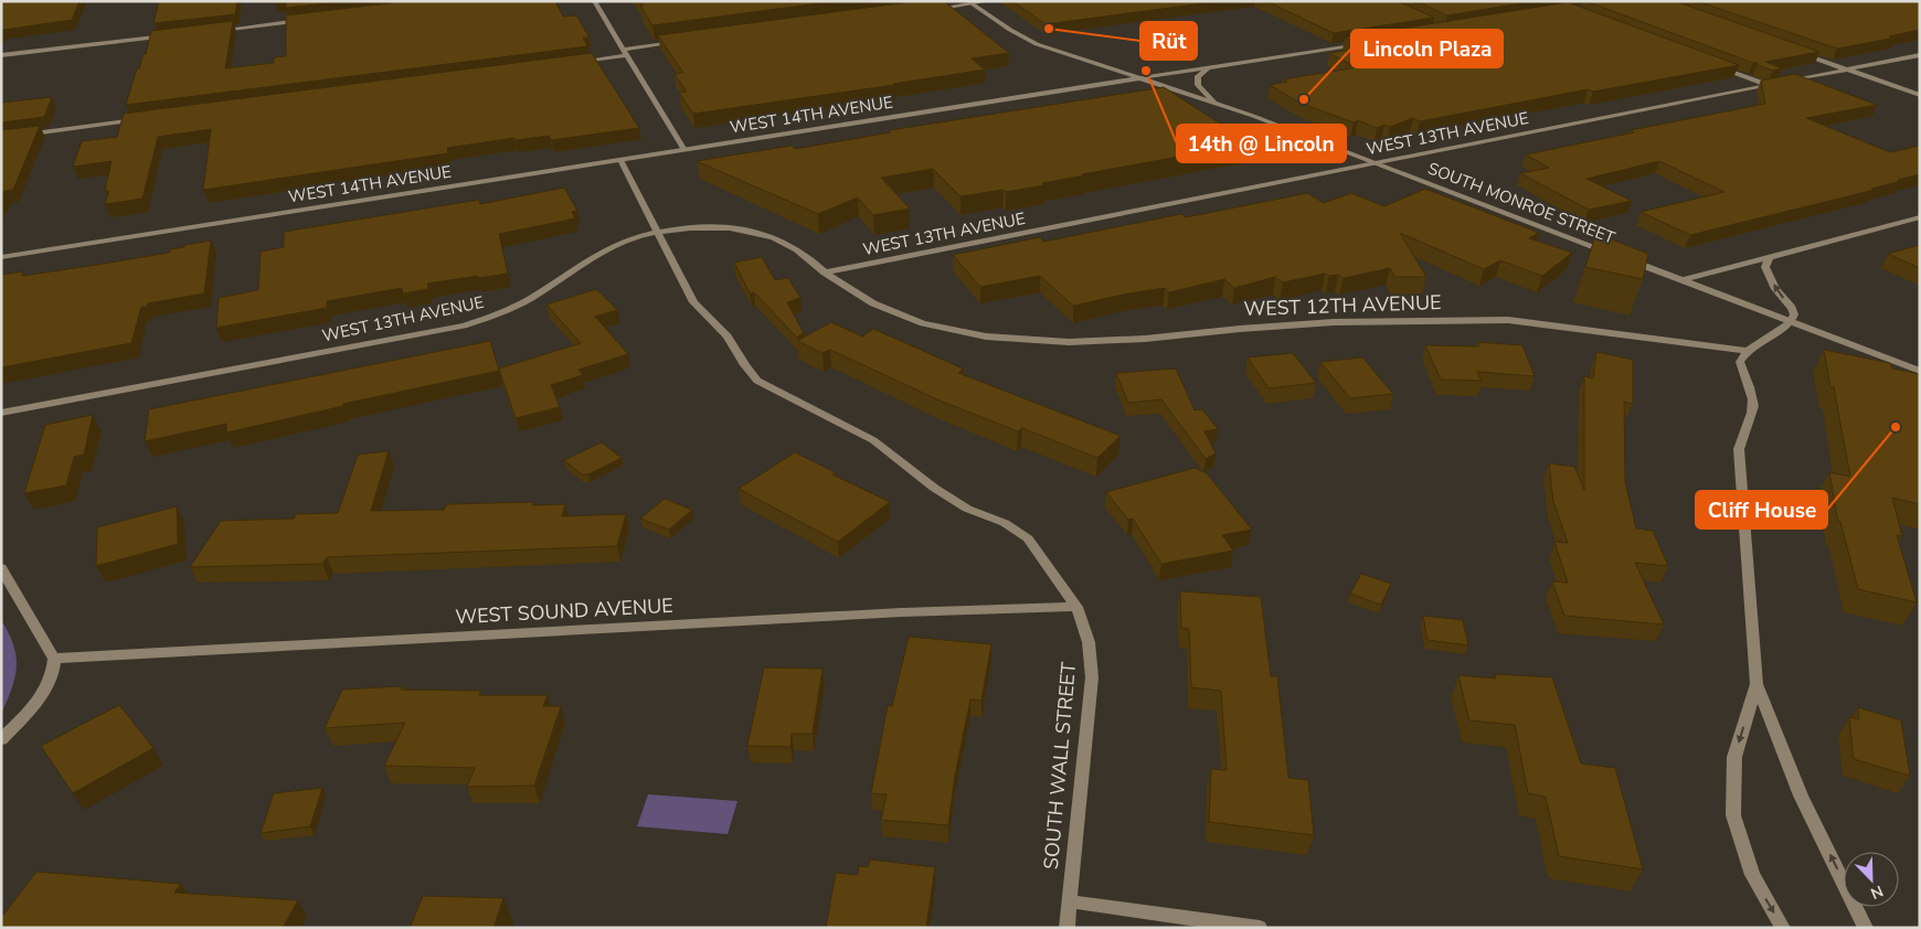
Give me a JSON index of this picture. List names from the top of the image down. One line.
{"streets":{"street":["WEST 14TH AVENUE","WEST 13TH AVENUE","SOUTH MONROE STREET","WEST 12TH AVENUE","WEST SOUND AVENUE","SOUTH WALL STREET"]},"crossings":[["WEST 14TH AVENUE","SOUTH MONROE STREET"],["WEST 14TH AVENUE","SOUTH WALL STREET"],["WEST 13TH AVENUE","SOUTH MONROE STREET"],["WEST 13TH AVENUE","WEST 12TH AVENUE"],["WEST 13TH AVENUE","SOUTH WALL STREET"],["WEST SOUND AVENUE","SOUTH WALL STREET"]],"places":["Rüt","14th @ Lincoln","Lincoln Plaza","Cliff House"],"north":"bottom right"}
